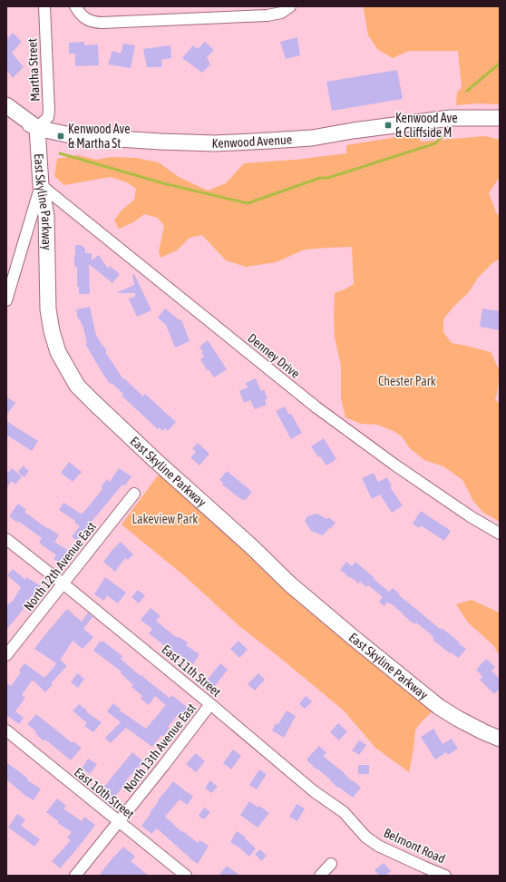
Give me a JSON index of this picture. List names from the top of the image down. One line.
{"streets":{"street":["Martha Street","Kenwood Avenue","East Skyline Parkway","Denney Drive","North 12th Avenue East","East 11th Street","North 13th Avenue East","East 10th Street","Belmont Road"]},"crossings":[["Martha Street","Kenwood Avenue"],["Martha Street","East Skyline Parkway"],["Kenwood Avenue","East Skyline Parkway"],["East Skyline Parkway","Denney Drive"],["North 12th Avenue East","East 11th Street"],["East 11th Street","North 13th Avenue East"],["East 11th Street","Belmont Road"],["North 13th Avenue East","East 10th Street"]],"parks":["Chester Park","Lakeview Park"],"places":{"transit":["Kenwood Ave & Cliffside M","Kenwood Ave & Martha St"]}}
